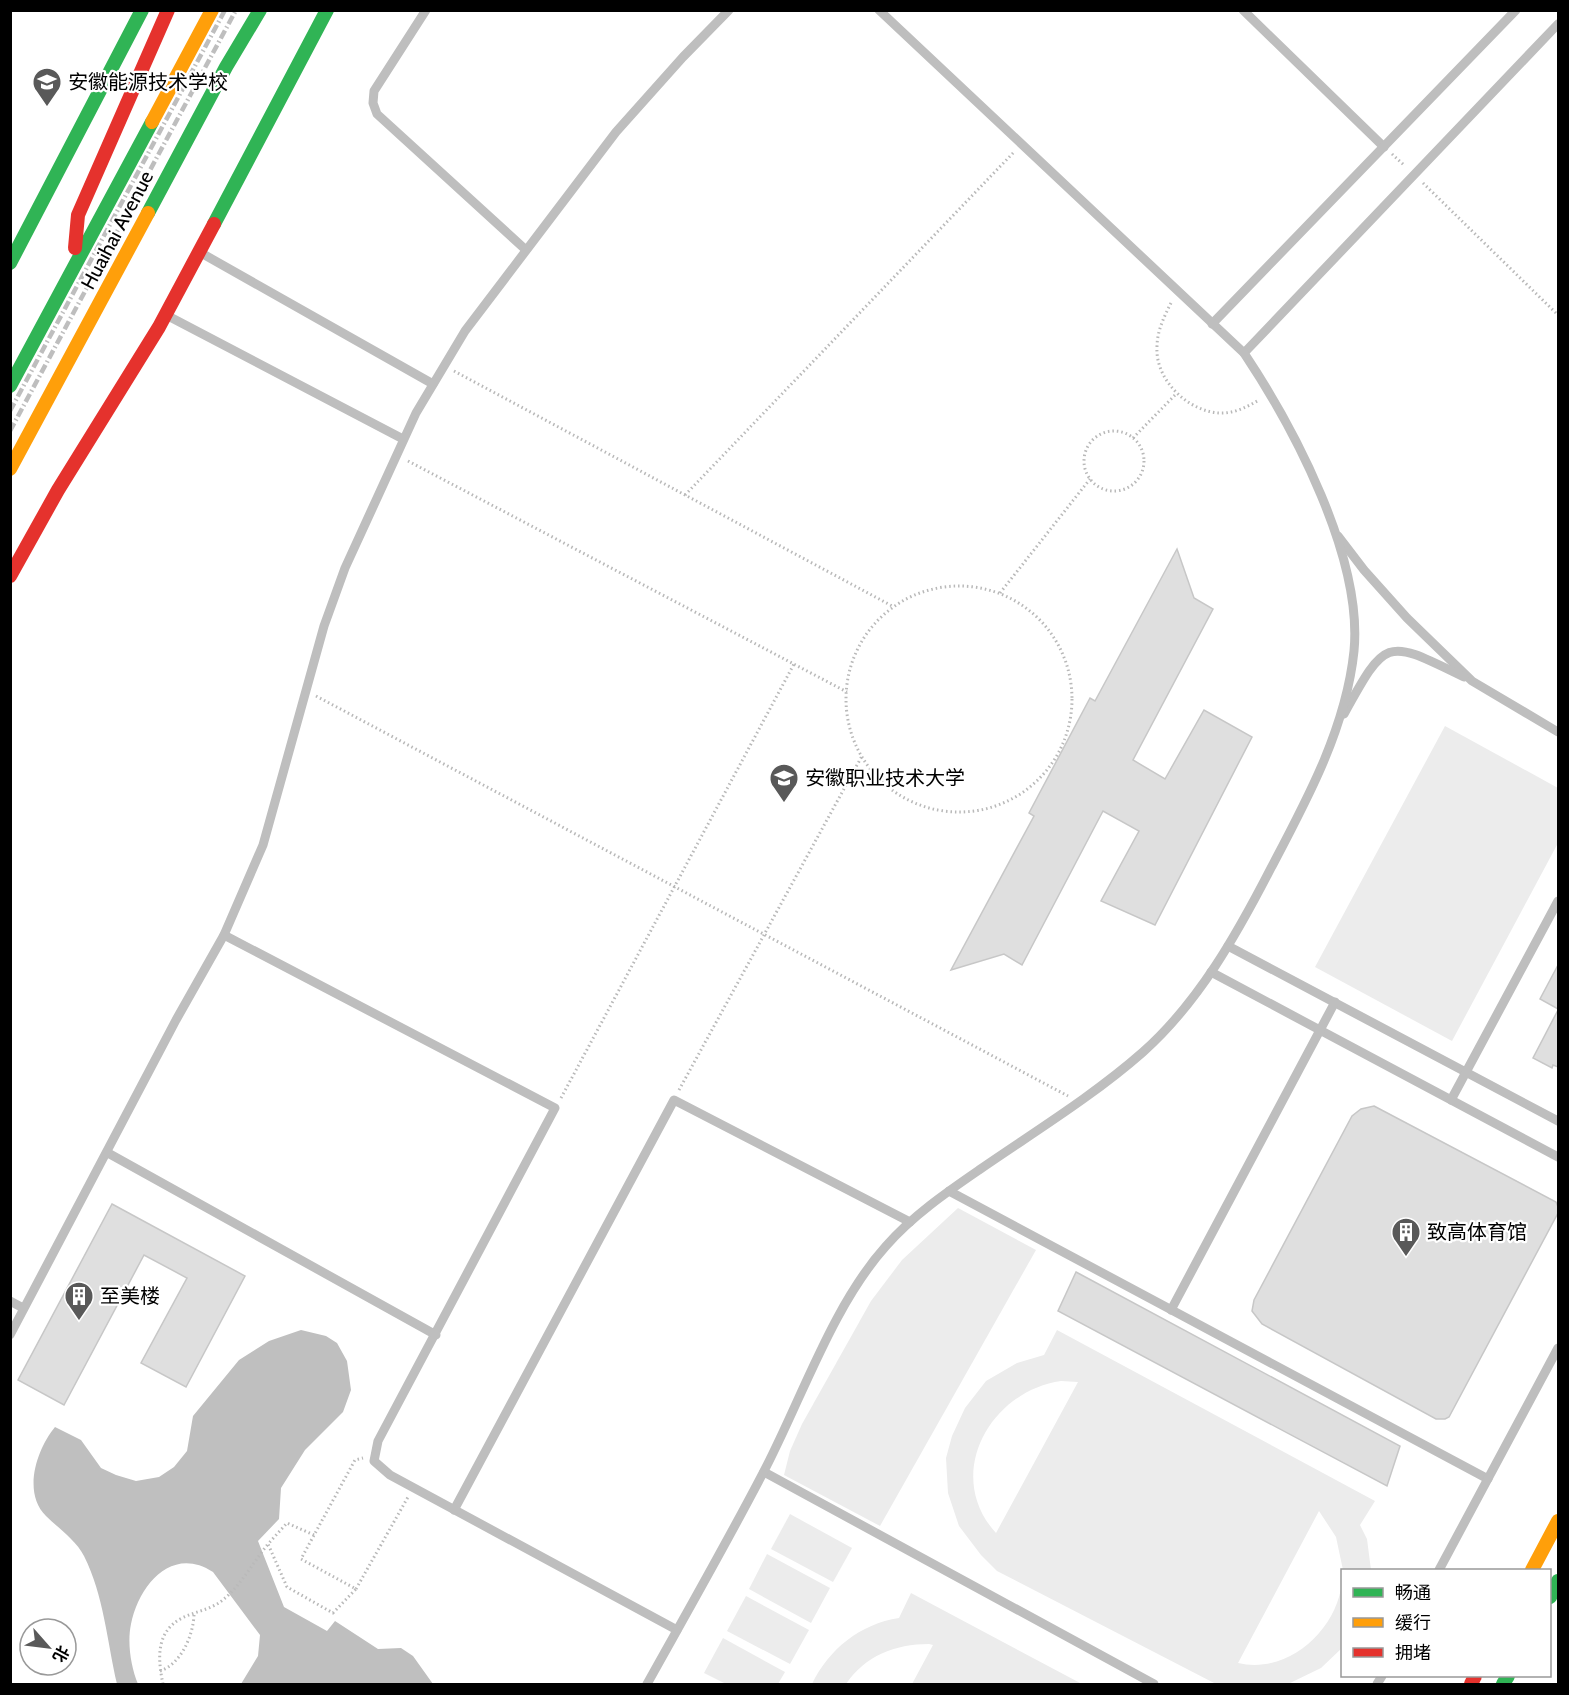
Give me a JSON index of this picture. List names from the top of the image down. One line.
{"streets":{"main road":["Huaihai Avenue"]},"places":{"school or university":["安徽能源技术学校","安徽职业技术大学"],"building":["致高体育馆","至美楼"]},"legend":["畅通","缓行","拥堵"],"north":"bottom right"}
